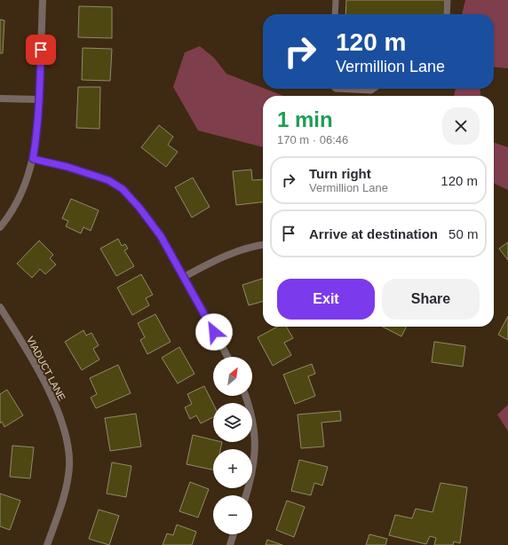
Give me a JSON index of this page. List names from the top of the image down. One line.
{"streets":{"street":["VIADUCT LANE"]},"north":"top right","page":{"turn":["120 m","Vermillion Lane"],"heading":["1 min","170 m · 06:46"],"list":[{"name":"Turn right","note":"Vermillion Lane","value":"120 m"},{"name":"Arrive at destination","value":"50 m"}],"buttons":["Exit","Share"],"map_buttons":["+","−"]}}
